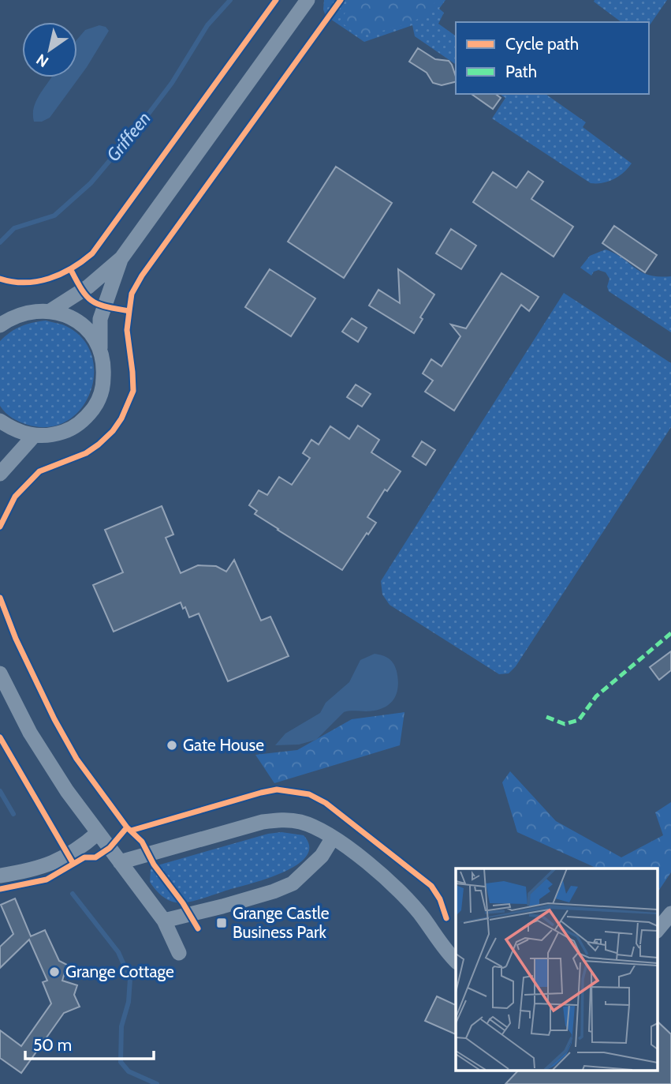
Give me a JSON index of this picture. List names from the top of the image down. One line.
{"water":["Griffeen"],"places":{"other":["Gate House","Grange Cottage"],"transit":["Grange Castle Business Park"]},"legend":["Cycle path","Path"],"scale_bar":"50 m","north":"bottom left"}
